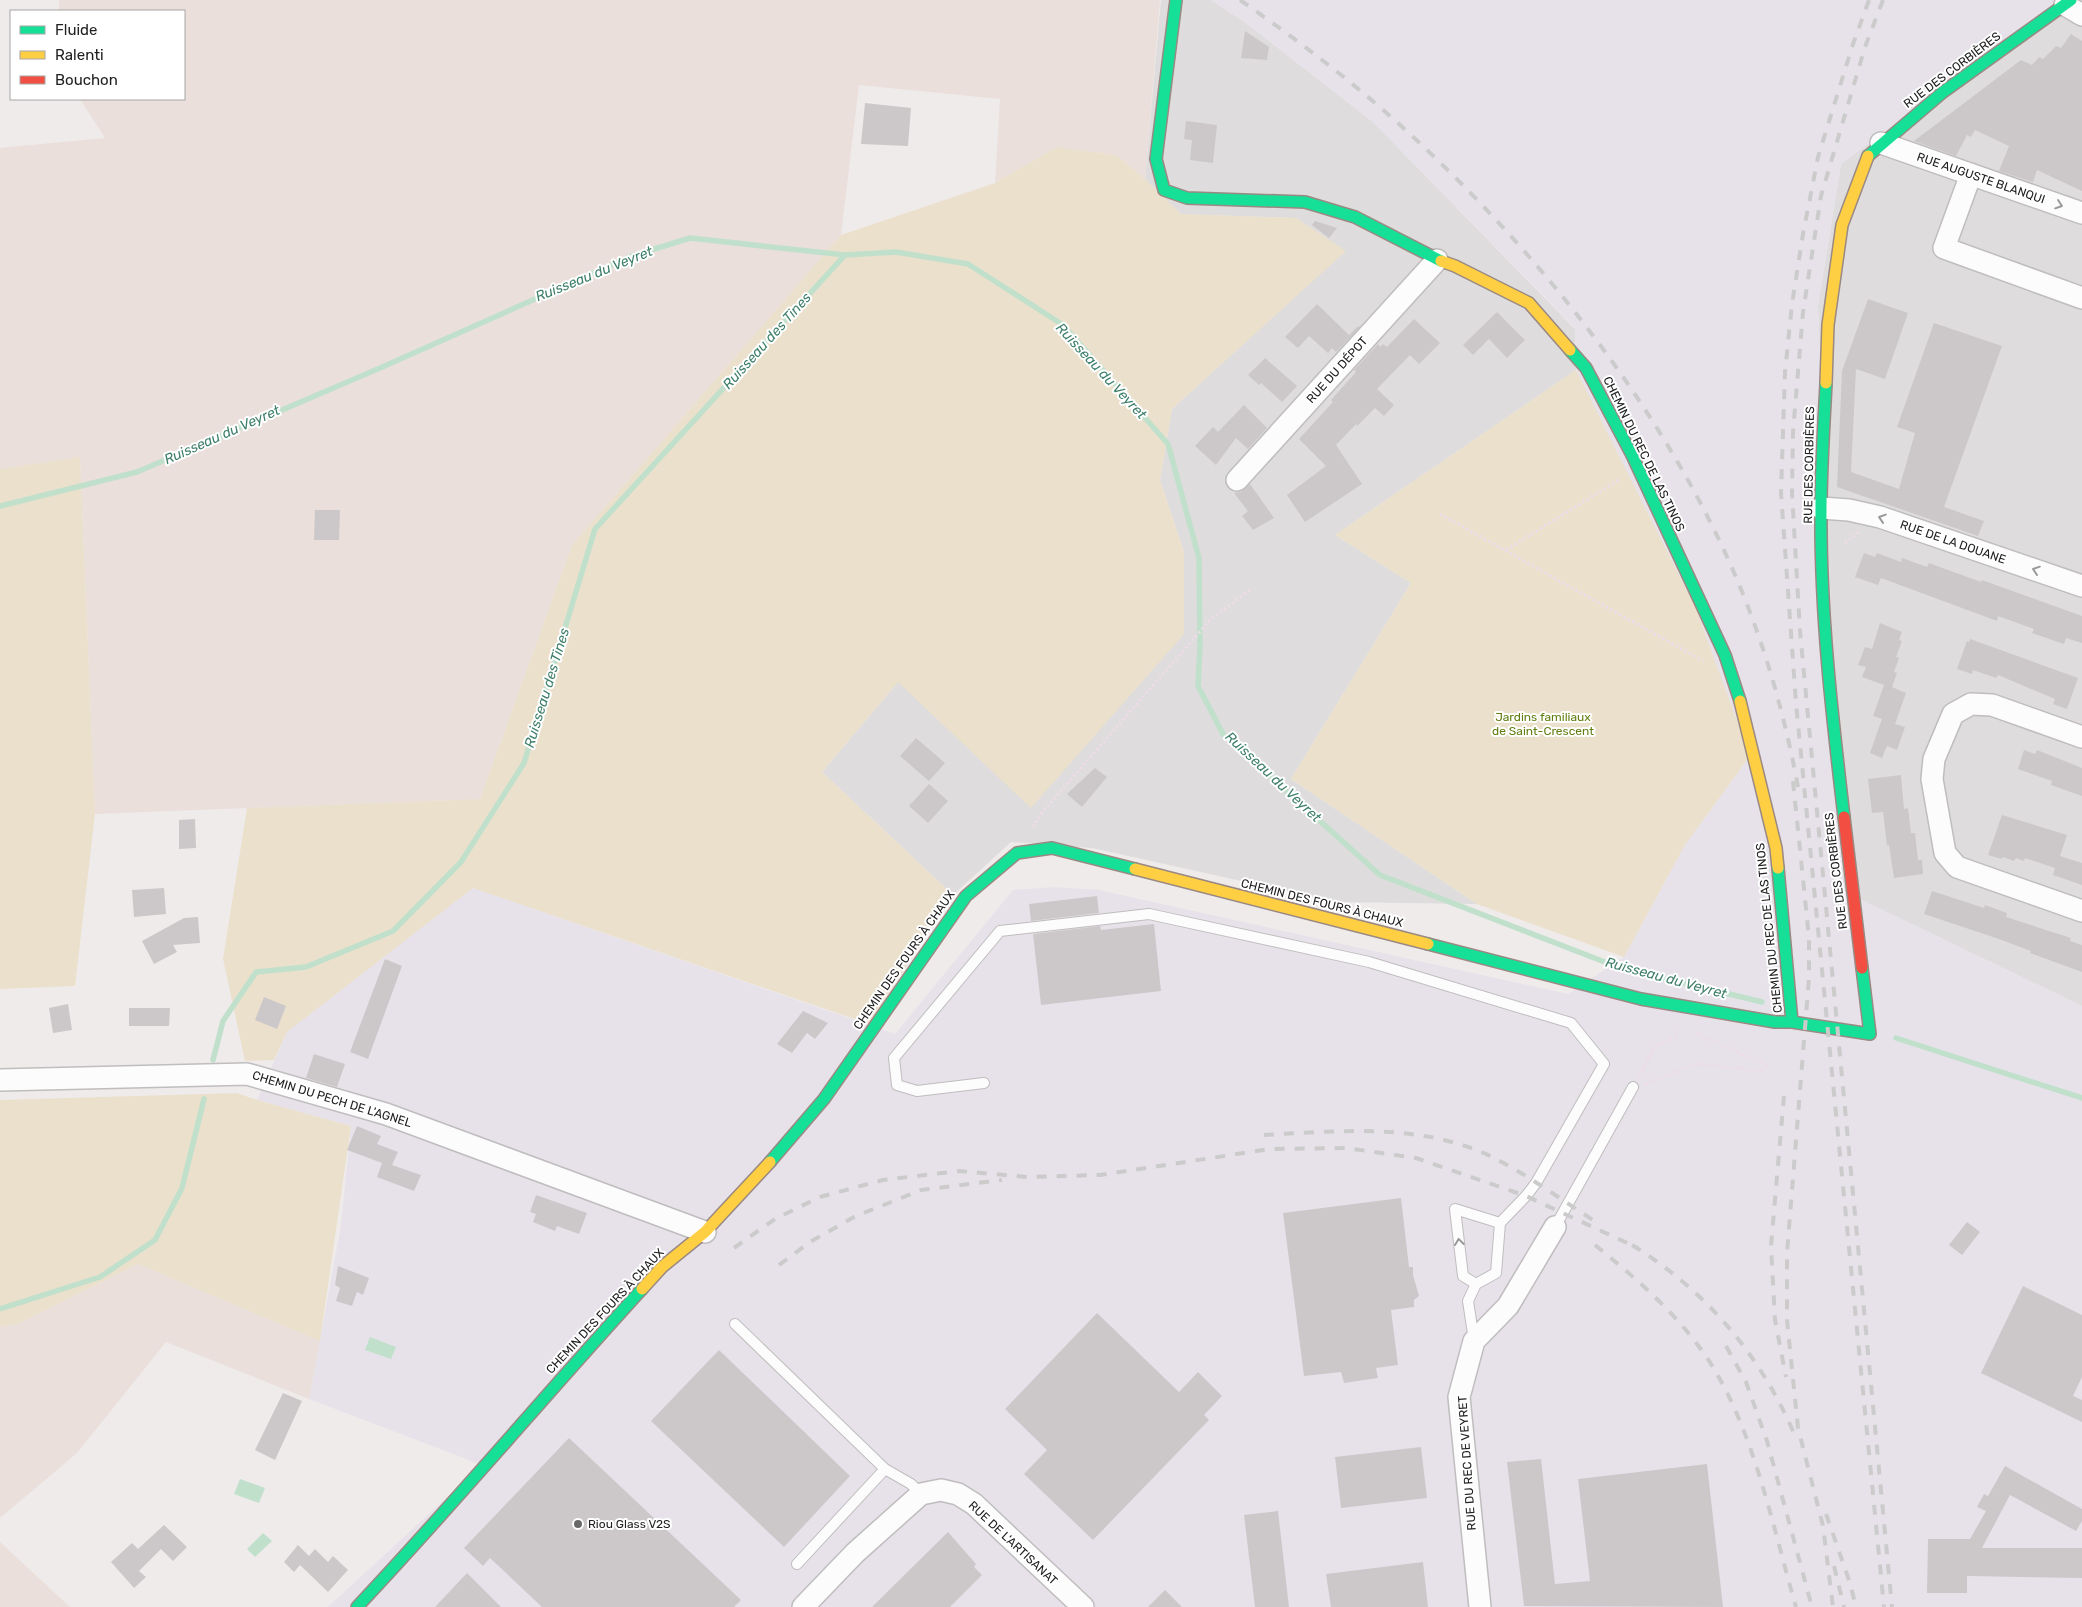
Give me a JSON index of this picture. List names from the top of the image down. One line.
{"streets":{"street":["RUE DES CORBIÈRES","RUE AUGUSTE BLANQUI","RUE DU DÉPOT","CHEMIN DU REC DE LAS TINOS","RUE DE LA DOUANE","CHEMIN DES FOURS À CHAUX","CHEMIN DU PECH DE L'AGNEL","RUE DU REC DE VEYRET","RUE DE L'ARTISANAT"]},"crossings":[["RUE DES CORBIÈRES","RUE AUGUSTE BLANQUI"],["RUE DES CORBIÈRES","RUE DE LA DOUANE"],["RUE DES CORBIÈRES","CHEMIN DES FOURS À CHAUX"],["RUE DU DÉPOT","CHEMIN DU REC DE LAS TINOS"],["CHEMIN DU REC DE LAS TINOS","CHEMIN DES FOURS À CHAUX"],["CHEMIN DES FOURS À CHAUX","CHEMIN DU PECH DE L'AGNEL"]],"one_way":["RUE AUGUSTE BLANQUI","RUE DE LA DOUANE"],"water":["Ruisseau du Veyret","Ruisseau des Tines"],"parks":["Jardins familiaux de Saint-Crescent"],"places":["Riou Glass V2S"],"legend":["Fluide","Ralenti","Bouchon"]}
